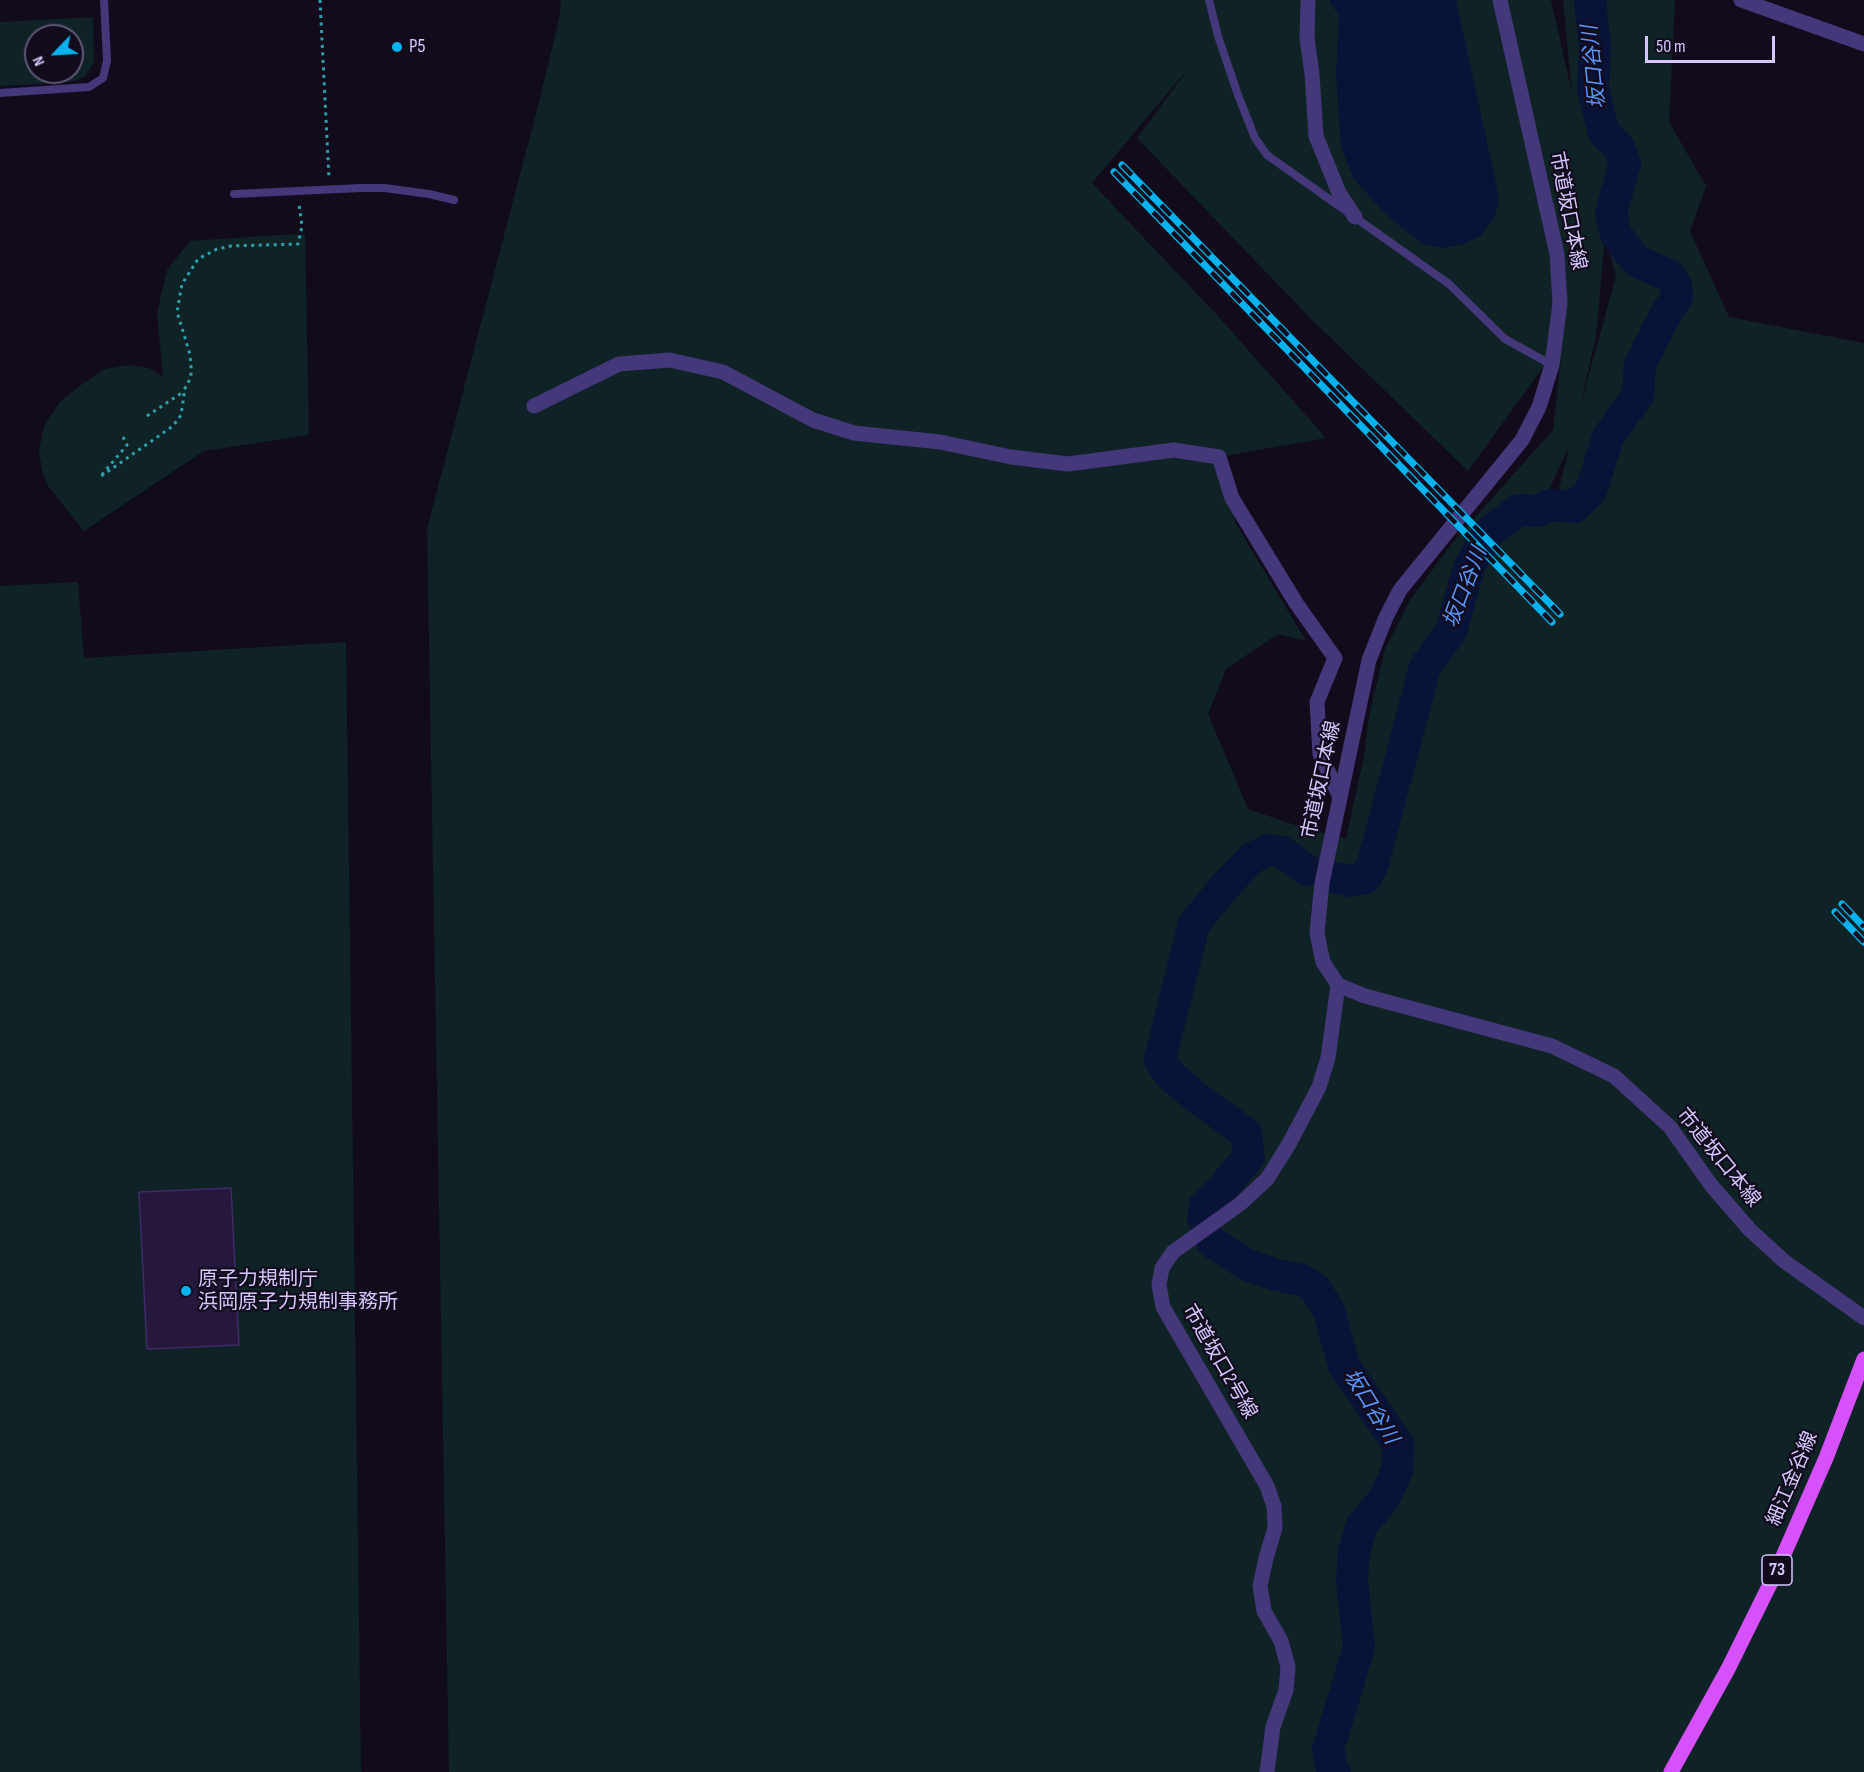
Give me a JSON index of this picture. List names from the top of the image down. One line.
{"streets":{"main road":["細江金谷線","73"],"street":["市道坂口本線","市道坂口2号線"]},"crossings":[["市道坂口本線","市道坂口2号線"]],"water":["坂口谷川"],"places":["P5","原子力規制庁 浜岡原子力規制事務所"],"scale_bar":"50 m","north":"bottom left"}
